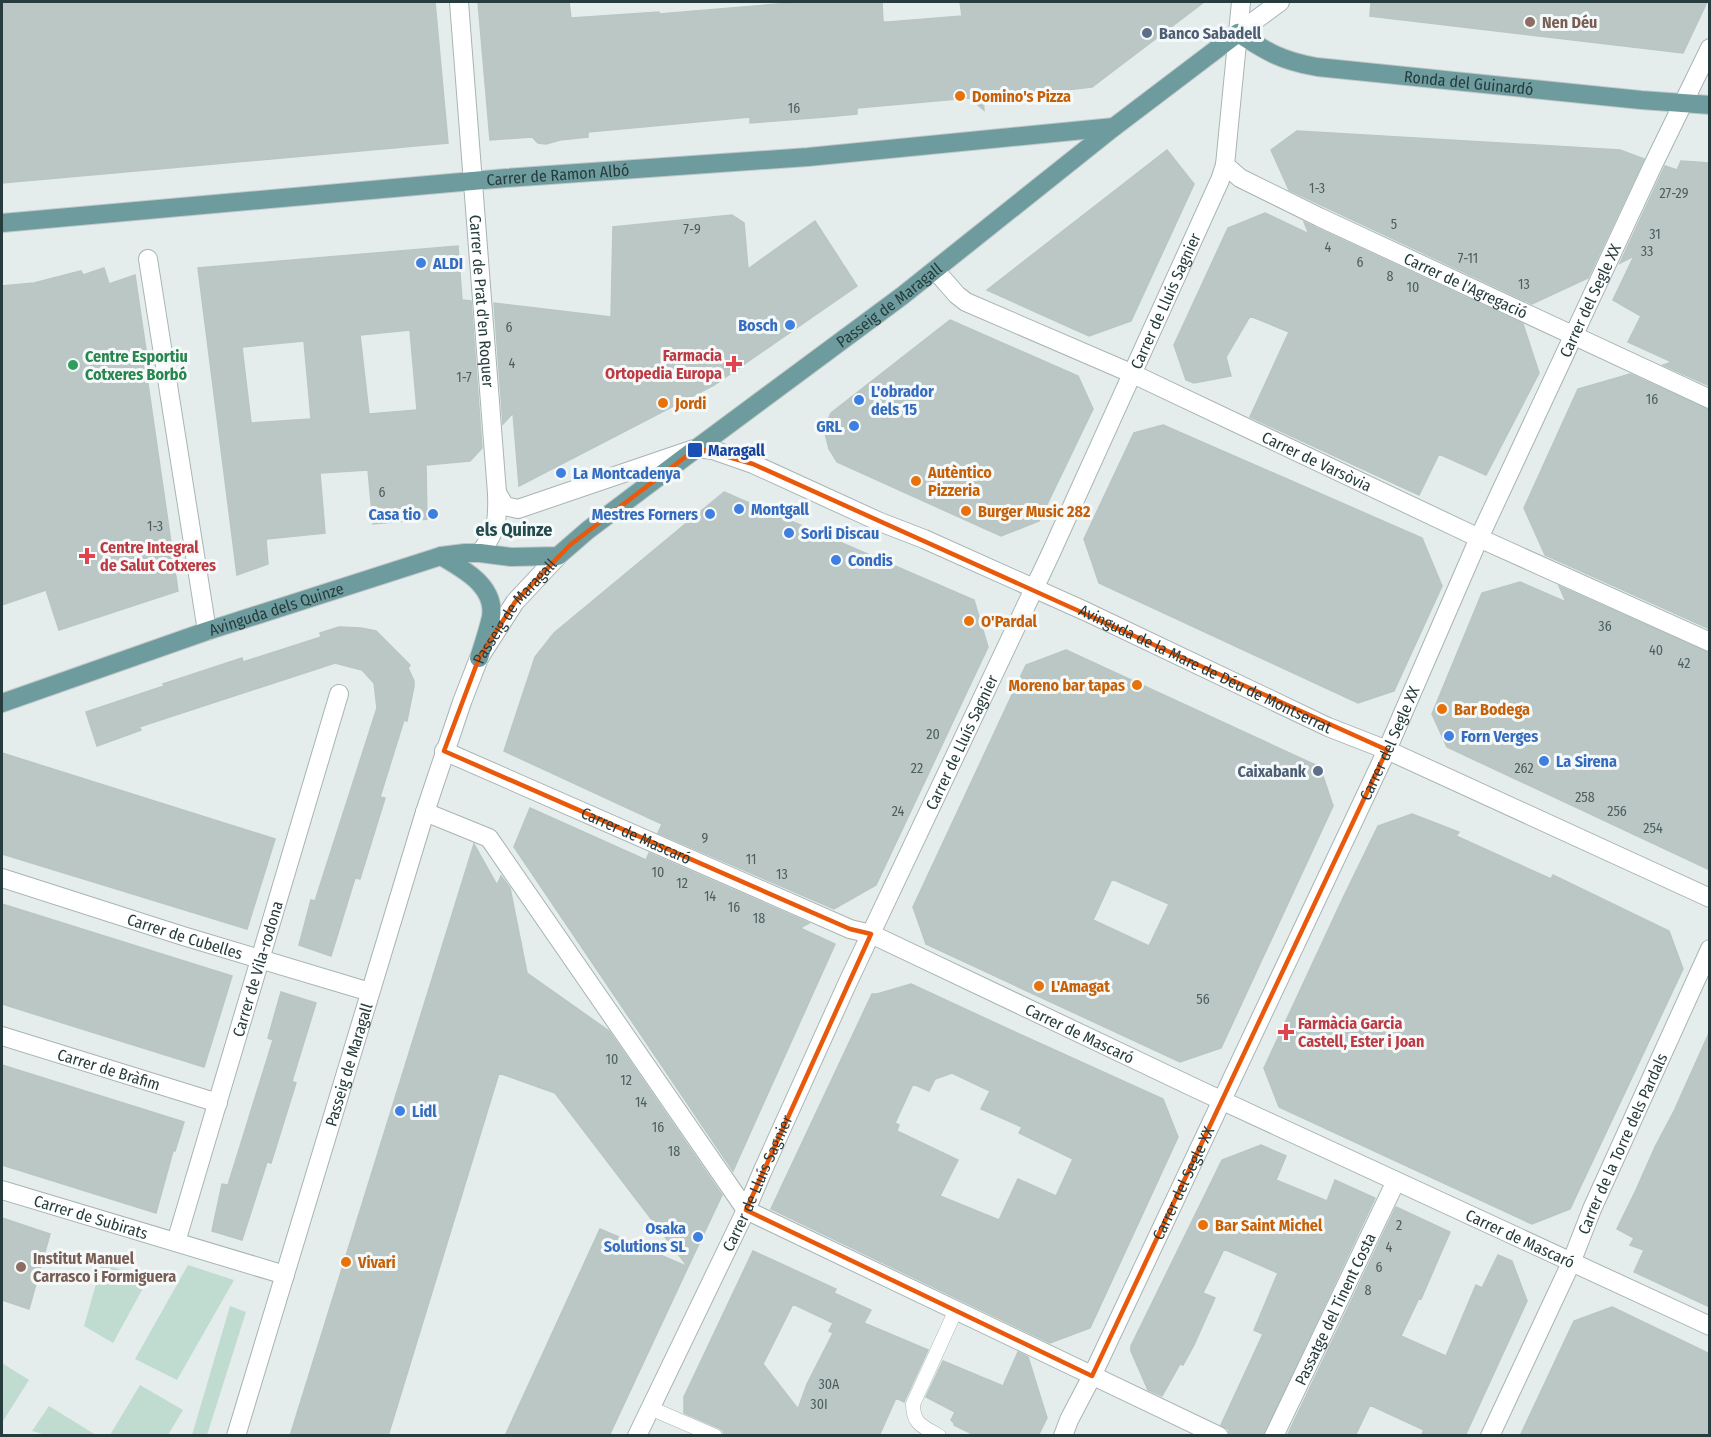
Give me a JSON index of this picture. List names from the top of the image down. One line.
{"streets":{"main road":["Ronda del Guinardó","Carrer de Ramon Albó","Passeig de Maragall","Avinguda dels Quinze"],"street":["Carrer de l'Agregació","Carrer de Prat d'en Roquer","Carrer de Lluís Sagnier","Carrer del Segle XX","Carrer de Varsòvia","Avinguda de la Mare de Déu de Montserrat","Carrer de Mascaró","Carrer de Cubelles","Carrer de Vila-rodona","Carrer de Bràfim","Carrer de la Torre dels Pardals","Carrer de Subirats","Passatge del Tinent Costa"]},"crossings":[["Ronda del Guinardó","Carrer de Lluís Sagnier"],["Ronda del Guinardó","Carrer del Segle XX"],["Ronda del Guinardó","Passeig de Maragall"],["Carrer de Ramon Albó","Carrer de Prat d'en Roquer"],["Carrer de Ramon Albó","Passeig de Maragall"],["Carrer de l'Agregació","Carrer de Lluís Sagnier"],["Carrer de l'Agregació","Carrer del Segle XX"],["Carrer de Prat d'en Roquer","Avinguda dels Quinze"],["Carrer de Lluís Sagnier","Passeig de Maragall"],["Carrer de Lluís Sagnier","Carrer de Varsòvia"],["Carrer de Lluís Sagnier","Avinguda de la Mare de Déu de Montserrat"],["Carrer de Lluís Sagnier","Carrer de Mascaró"],["Carrer del Segle XX","Carrer de Varsòvia"],["Carrer del Segle XX","Avinguda de la Mare de Déu de Montserrat"],["Carrer del Segle XX","Carrer de Mascaró"],["Passeig de Maragall","Carrer de Varsòvia"],["Passeig de Maragall","Avinguda dels Quinze"],["Passeig de Maragall","Avinguda de la Mare de Déu de Montserrat"],["Passeig de Maragall","Carrer de Mascaró"],["Passeig de Maragall","Carrer de Cubelles"],["Passeig de Maragall","Carrer de Subirats"],["Carrer de Mascaró","Carrer de la Torre dels Pardals"],["Carrer de Mascaró","Passatge del Tinent Costa"],["Carrer de Cubelles","Carrer de Vila-rodona"],["Carrer de Vila-rodona","Carrer de Bràfim"],["Carrer de Vila-rodona","Carrer de Subirats"]],"districts":["els Quinze"],"places":{"other":["Nen Déu","Banco Sabadell","Domino's Pizza","ALDI","Bosch","Centre Esportiu Cotxeres Borbó","L'obrador dels 15","Jordi","GRL","La Montcadenya","Autèntico Pizzeria","Montgall","Burger Music 282","Casa tio","Mestres Forners","Sorli Discau","Condis","O'Pardal","Moreno bar tapas","Bar Bodega","Forn Verges","La Sirena","Caixabank","L'Amagat","Lidl","Bar Saint Michel","Osaka Solutions SL","Vivari","Institut Manuel Carrasco i Formiguera"],"health":["Farmacia Ortopedia Europa","Centre Integral de Salut Cotxeres","Farmàcia Garcia Castell, Ester i Joan"],"transit":["Maragall"]},"house_numbers":["16","1-3","27-29","5","7-9","31","4","33","7-11","6","8","13","10","6","4","1-7","16","6","1-3","36","40","42","20","22","262","258","24","256","254","9","11","10","13","12","14","16","18","56","10","12","14","16","18","2","4","6","8","30A","30I"]}
